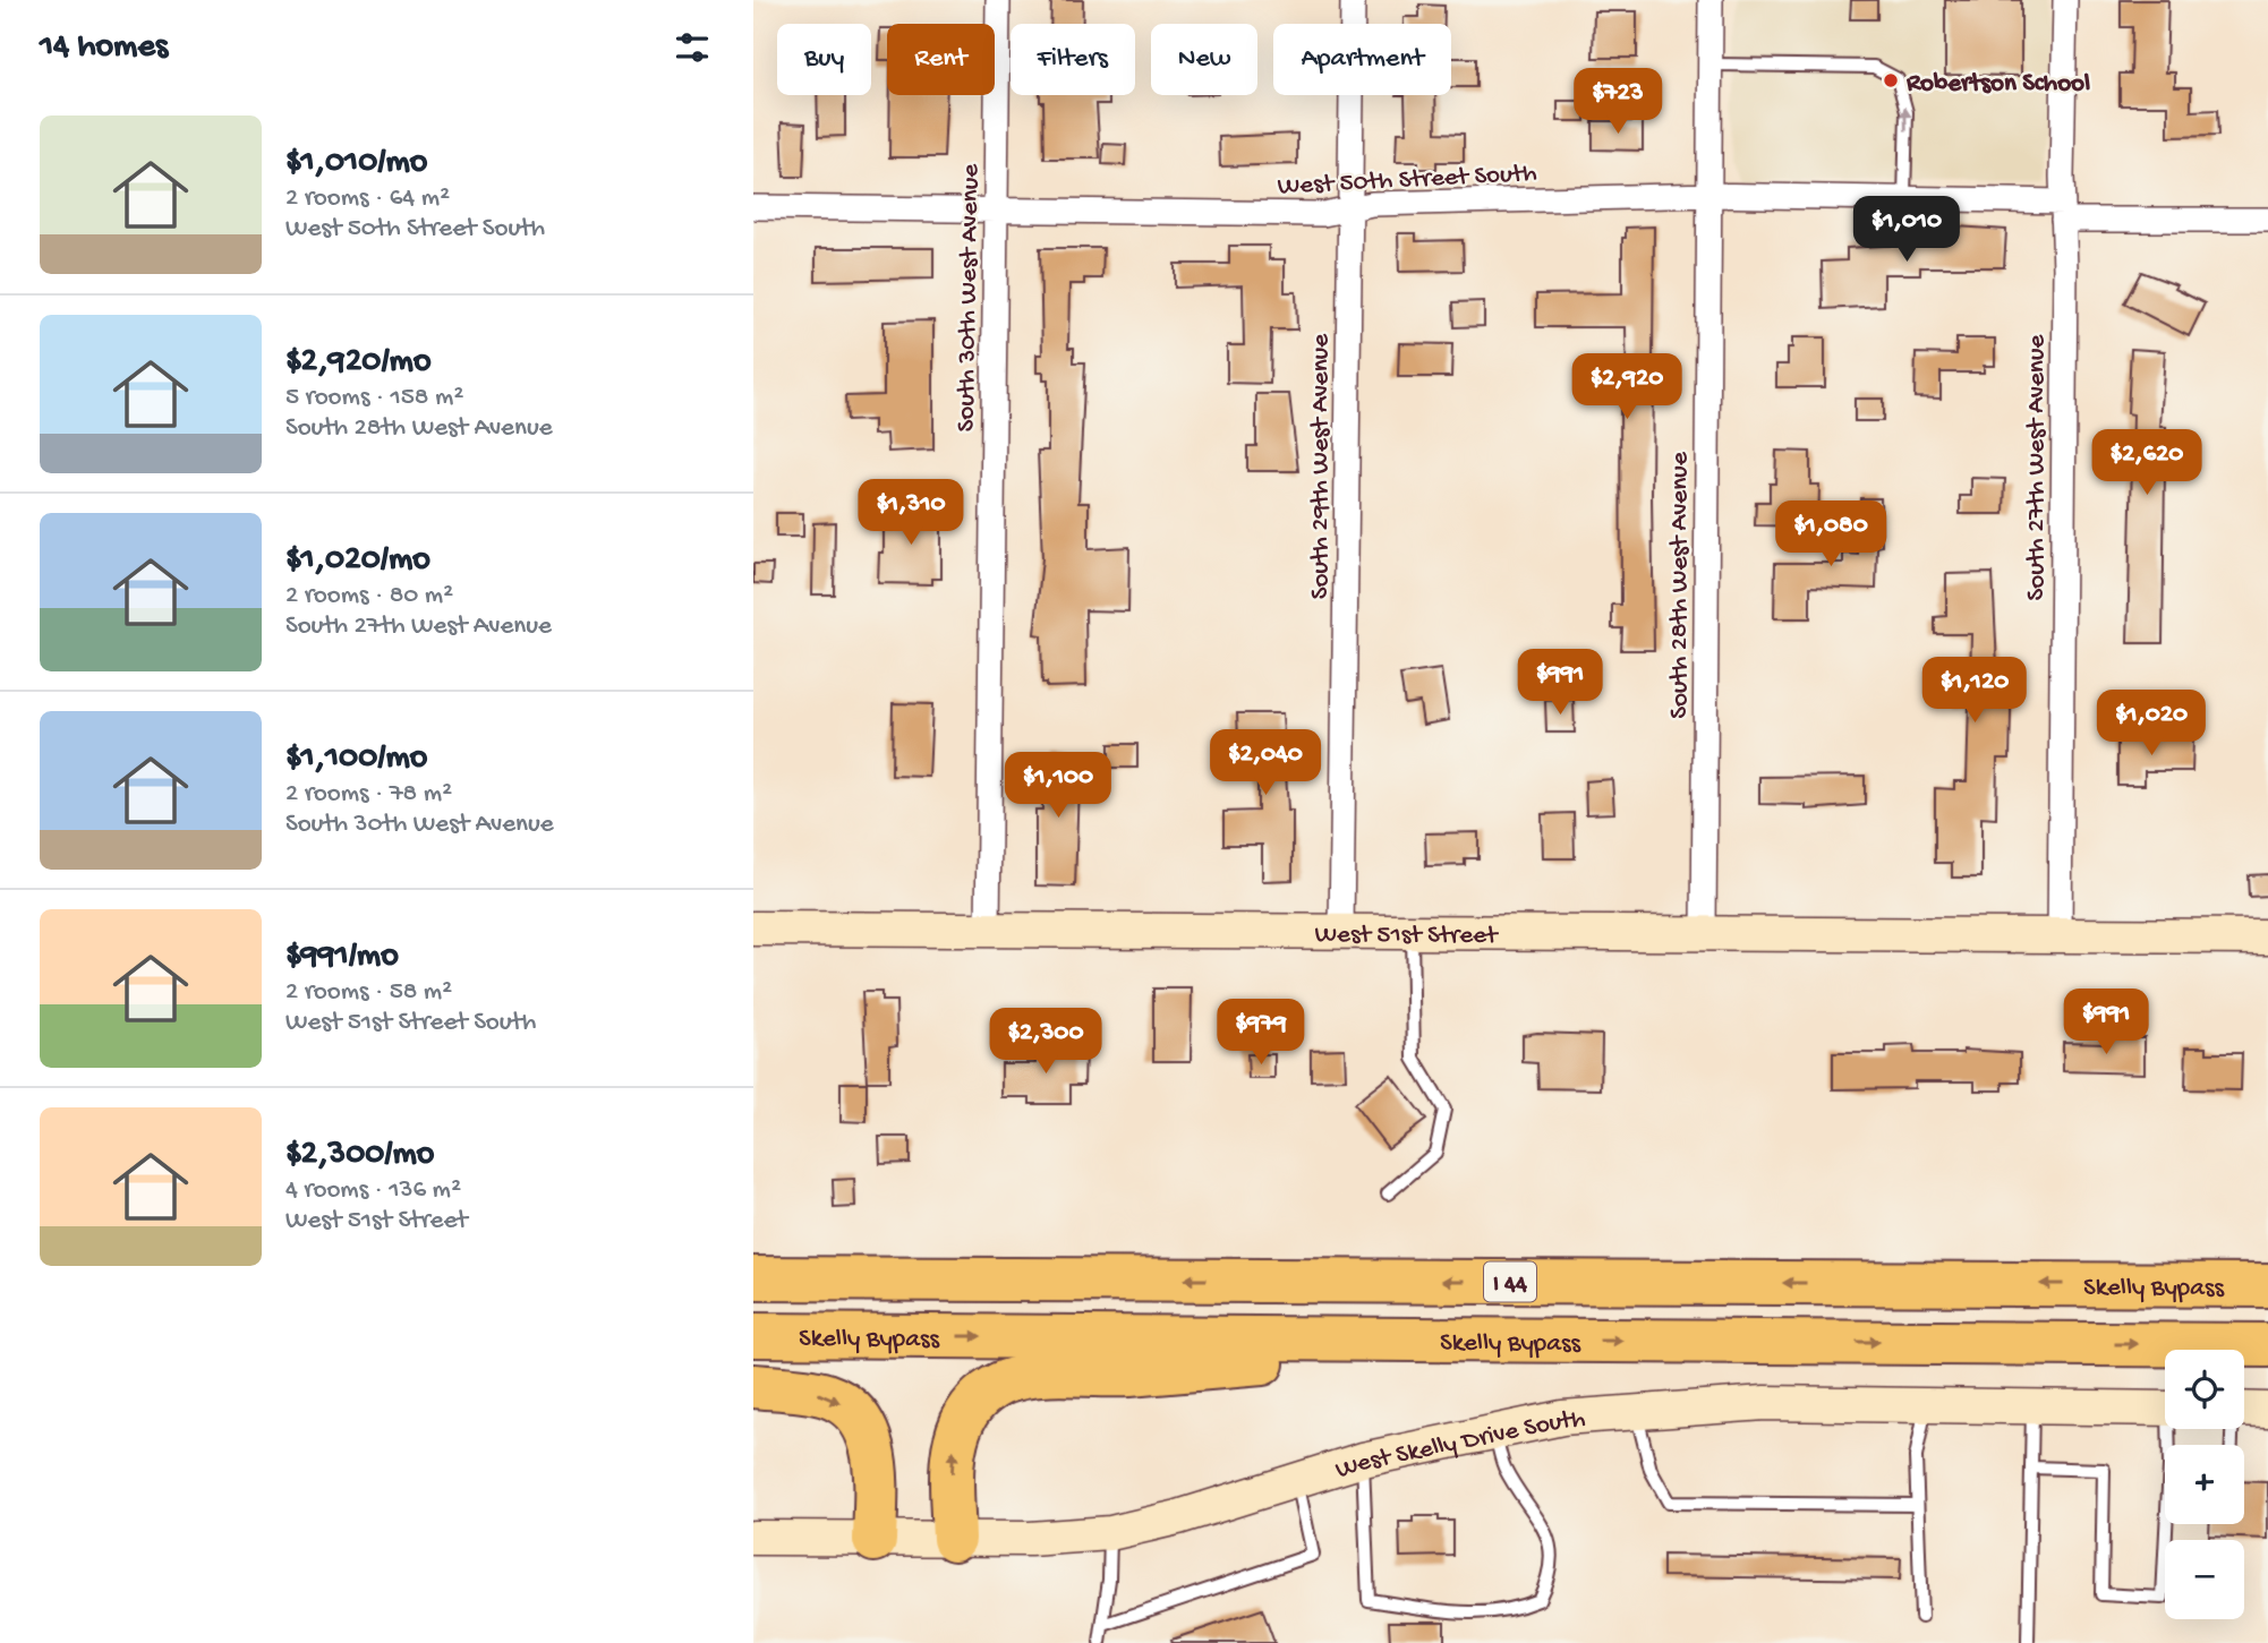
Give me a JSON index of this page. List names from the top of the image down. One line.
{"streets":{"highway":["I 44","Skelly Bypass"],"street":["West 50th Street South","South 30th West Avenue","South 29th West Avenue","South 27th West Avenue","South 28th West Avenue","West 51st Street","West Skelly Drive South"]},"crossings":[["West 50th Street South","South 30th West Avenue"],["West 50th Street South","South 29th West Avenue"],["West 50th Street South","South 27th West Avenue"],["West 50th Street South","South 28th West Avenue"],["South 30th West Avenue","West 51st Street"],["South 29th West Avenue","West 51st Street"],["South 27th West Avenue","West 51st Street"],["South 28th West Avenue","West 51st Street"]],"places":["Robertson School"],"page":{"heading":"14 homes","chip":["Buy","Rent","Filters","New","Apartment"],"price":["$723","$1,010","$2,920","$2,620","$1,310","$1,080","$991","$1,120","$1,020","$2,040","$1,100","$991","$979","$2,300"],"list":[{"name":"$1,010/mo","note":"2 rooms · 64 m² · West 50th Street South"},{"name":"$2,920/mo","note":"5 rooms · 158 m² · South 28th West Avenue"},{"name":"$1,020/mo","note":"2 rooms · 80 m² · South 27th West Avenue"},{"name":"$1,100/mo","note":"2 rooms · 78 m² · South 30th West Avenue"},{"name":"$991/mo","note":"2 rooms · 58 m² · West 51st Street South"},{"name":"$2,300/mo","note":"4 rooms · 136 m² · West 51st Street"}],"map_buttons":["+","−"]}}
